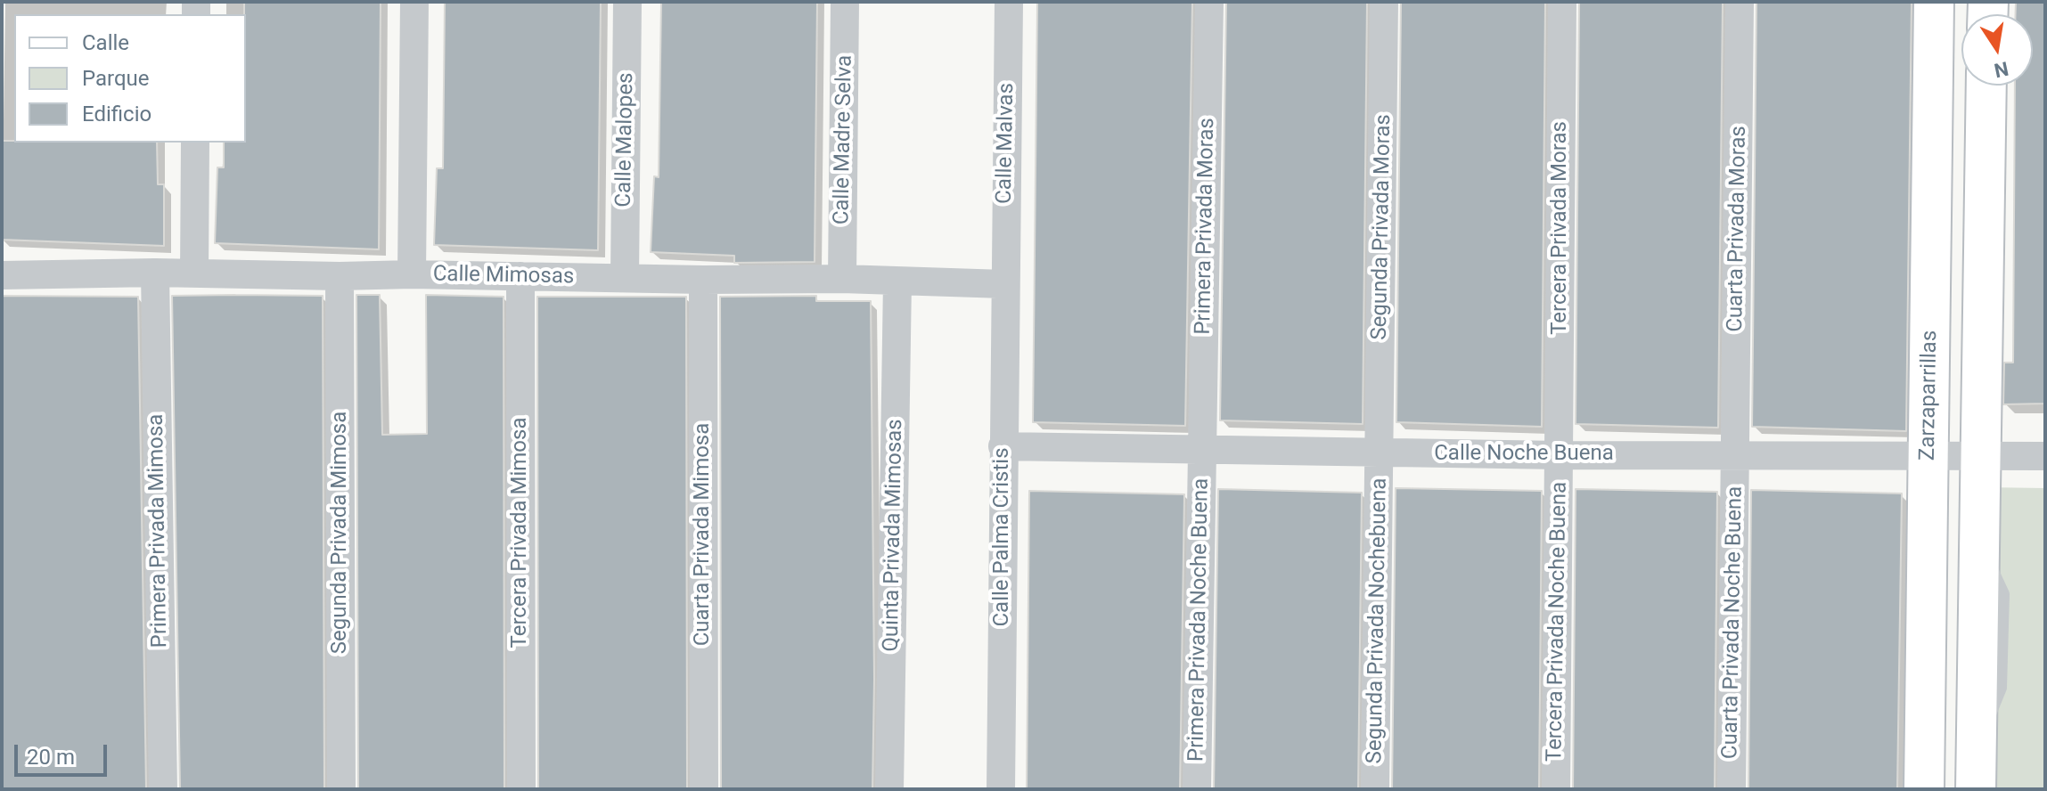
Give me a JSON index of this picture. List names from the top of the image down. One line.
{"streets":{"street":["Calle Malopes","Calle Madre Selva","Calle Malvas","Primera Privada Moras","Segunda Privada Moras","Tercera Privada Moras","Cuarta Privada Moras","Calle Mimosas","Zarzaparrillas","Calle Noche Buena","Primera Privada Mimosa","Segunda Privada Mimosa","Tercera Privada Mimosa","Cuarta Privada Mimosa","Quinta Privada Mimosas","Calle Palma Cristis","Primera Privada Noche Buena","Segunda Privada Nochebuena","Tercera Privada Noche Buena","Cuarta Privada Noche Buena"]},"crossings":[["Calle Malopes","Calle Mimosas"],["Calle Madre Selva","Calle Mimosas"],["Calle Malvas","Calle Mimosas"],["Calle Malvas","Calle Palma Cristis"],["Primera Privada Moras","Calle Noche Buena"],["Primera Privada Moras","Primera Privada Noche Buena"],["Segunda Privada Moras","Calle Noche Buena"],["Segunda Privada Moras","Segunda Privada Nochebuena"],["Tercera Privada Moras","Calle Noche Buena"],["Tercera Privada Moras","Tercera Privada Noche Buena"],["Cuarta Privada Moras","Calle Noche Buena"],["Cuarta Privada Moras","Cuarta Privada Noche Buena"],["Calle Mimosas","Primera Privada Mimosa"],["Calle Mimosas","Segunda Privada Mimosa"],["Calle Mimosas","Tercera Privada Mimosa"],["Calle Mimosas","Cuarta Privada Mimosa"],["Calle Mimosas","Quinta Privada Mimosas"],["Calle Mimosas","Calle Palma Cristis"],["Zarzaparrillas","Calle Noche Buena"],["Calle Noche Buena","Calle Palma Cristis"],["Calle Noche Buena","Primera Privada Noche Buena"],["Calle Noche Buena","Segunda Privada Nochebuena"],["Calle Noche Buena","Tercera Privada Noche Buena"],["Calle Noche Buena","Cuarta Privada Noche Buena"]],"legend":["Calle","Parque","Edificio"],"scale_bar":"20 m","north":"bottom"}
